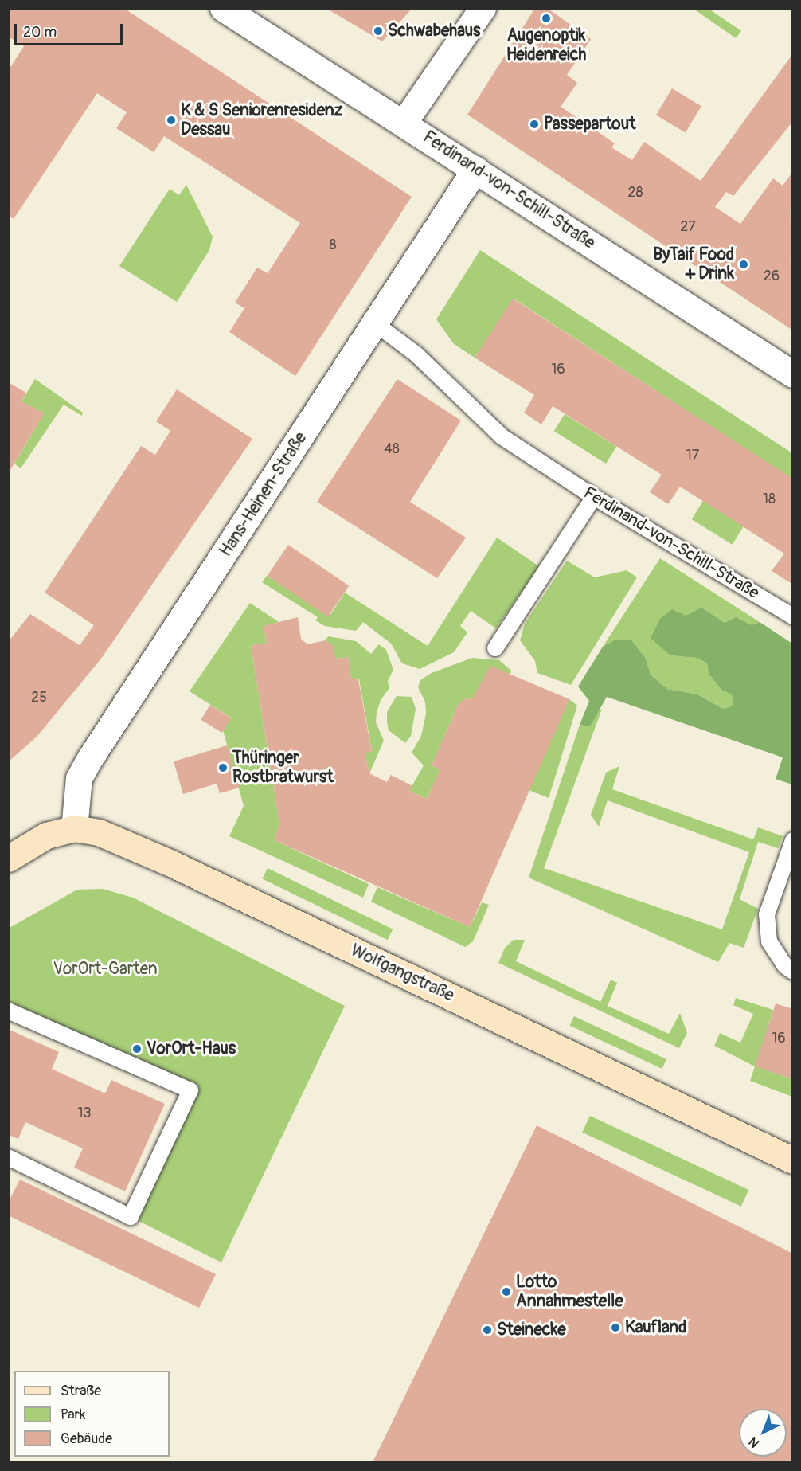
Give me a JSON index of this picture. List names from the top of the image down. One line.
{"streets":{"main road":["Wolfgangstraße"],"street":["Ferdinand-von-Schill-Straße","Hans-Heinen-Straße"]},"crossings":[["Ferdinand-von-Schill-Straße","Hans-Heinen-Straße"],["Hans-Heinen-Straße","Wolfgangstraße"]],"parks":["VorOrt-Garten"],"places":["Augenoptik Heidenreich","Schwabehaus","K & S Seniorenresidenz Dessau","Passepartout","ByTaif Food + Drink","Thüringer Rostbratwurst","VorOrt-Haus","Lotto Annahmestelle","Kaufland","Steinecke"],"house_numbers":["28","27","8","26","16","48","17","18","25","16","13"],"legend":["Straße","Park","Gebäude"],"scale_bar":"20 m","north":"bottom left"}
